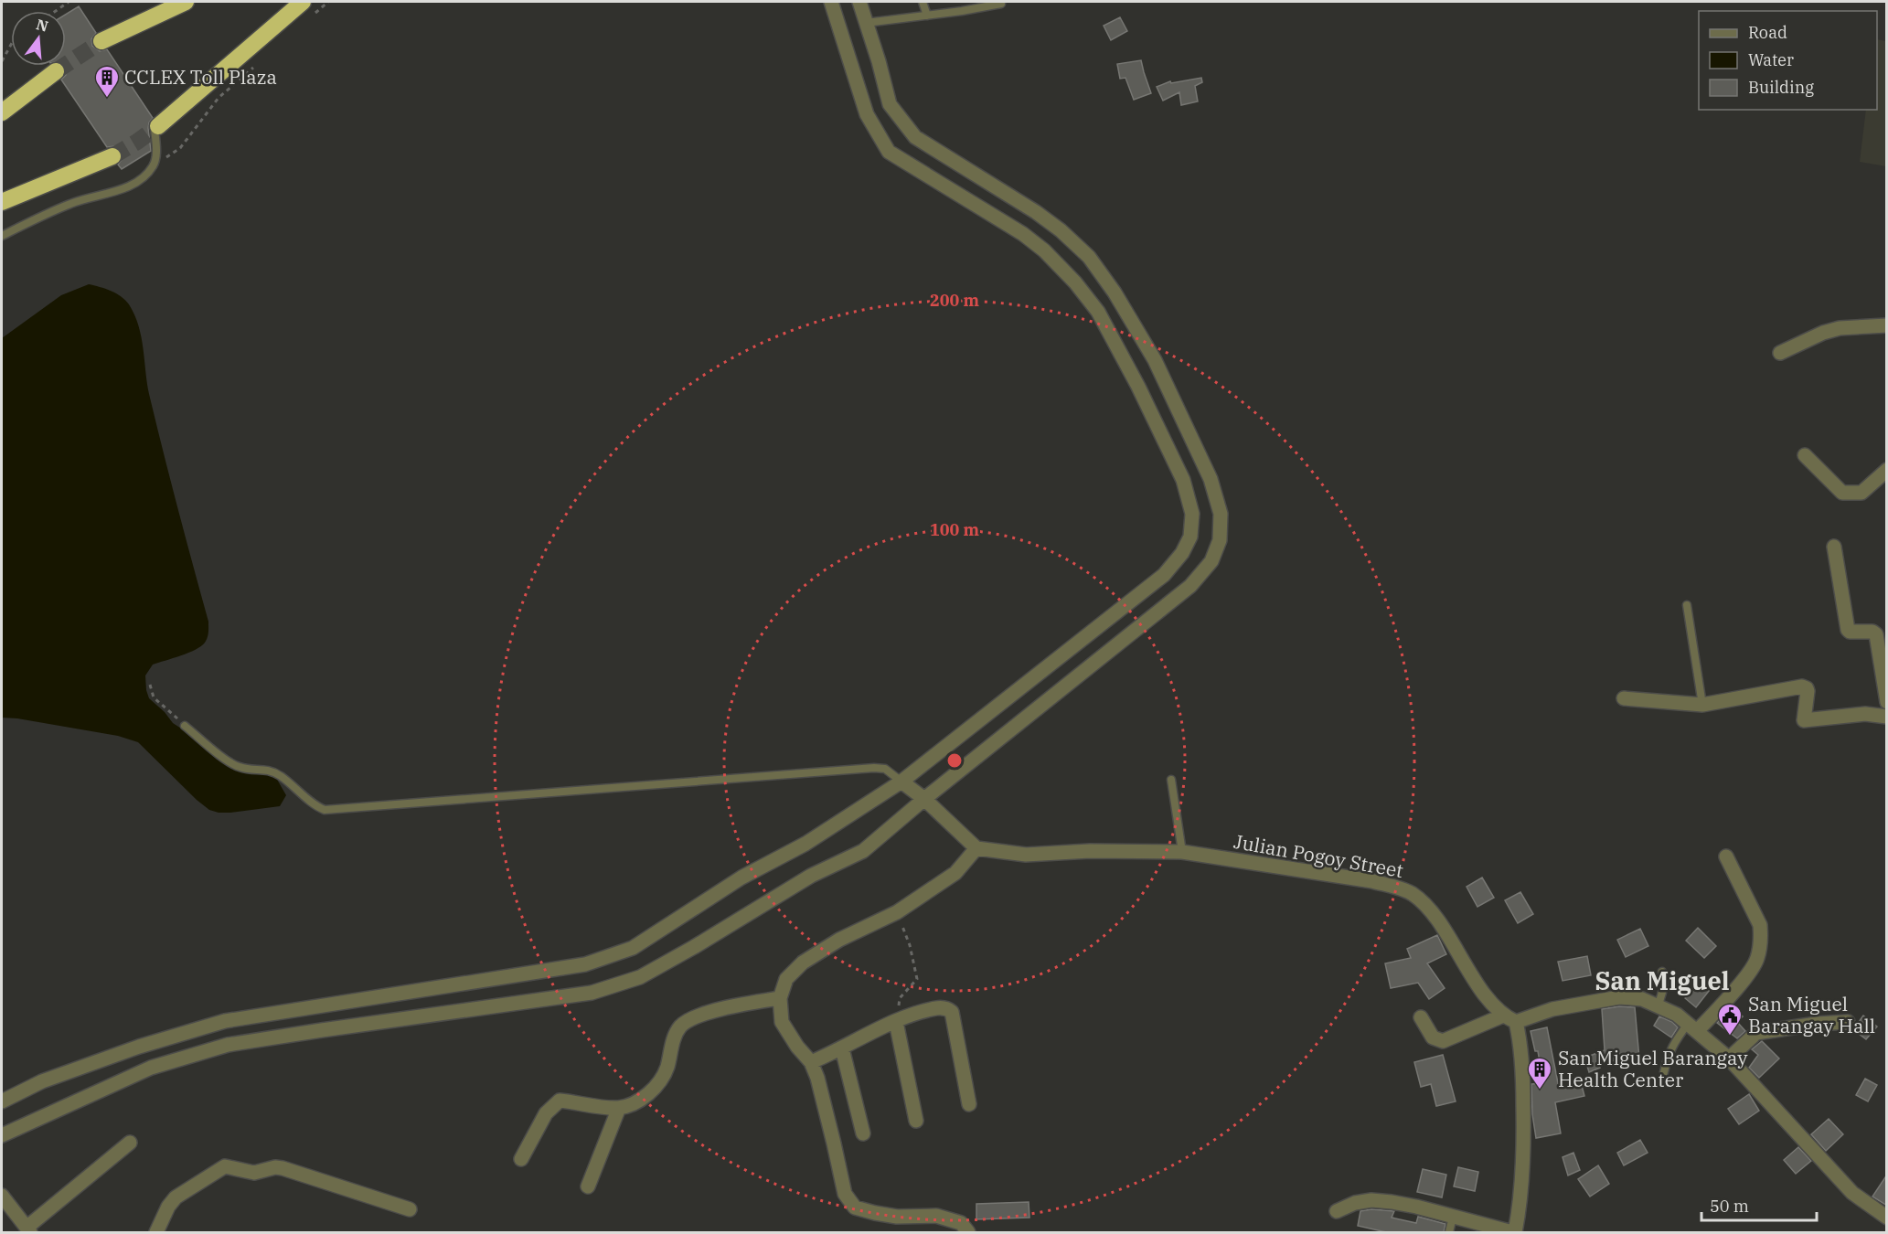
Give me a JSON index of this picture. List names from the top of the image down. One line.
{"streets":{"street":["Julian Pogoy Street"]},"districts":["San Miguel"],"places":{"building":["CCLEX Toll Plaza","San Miguel Barangay Health Center"],"public building":["San Miguel Barangay Hall"]},"legend":["Road","Water","Building"],"scale_bar":"50 m","north":"top","rings":["200 m","100 m"]}
